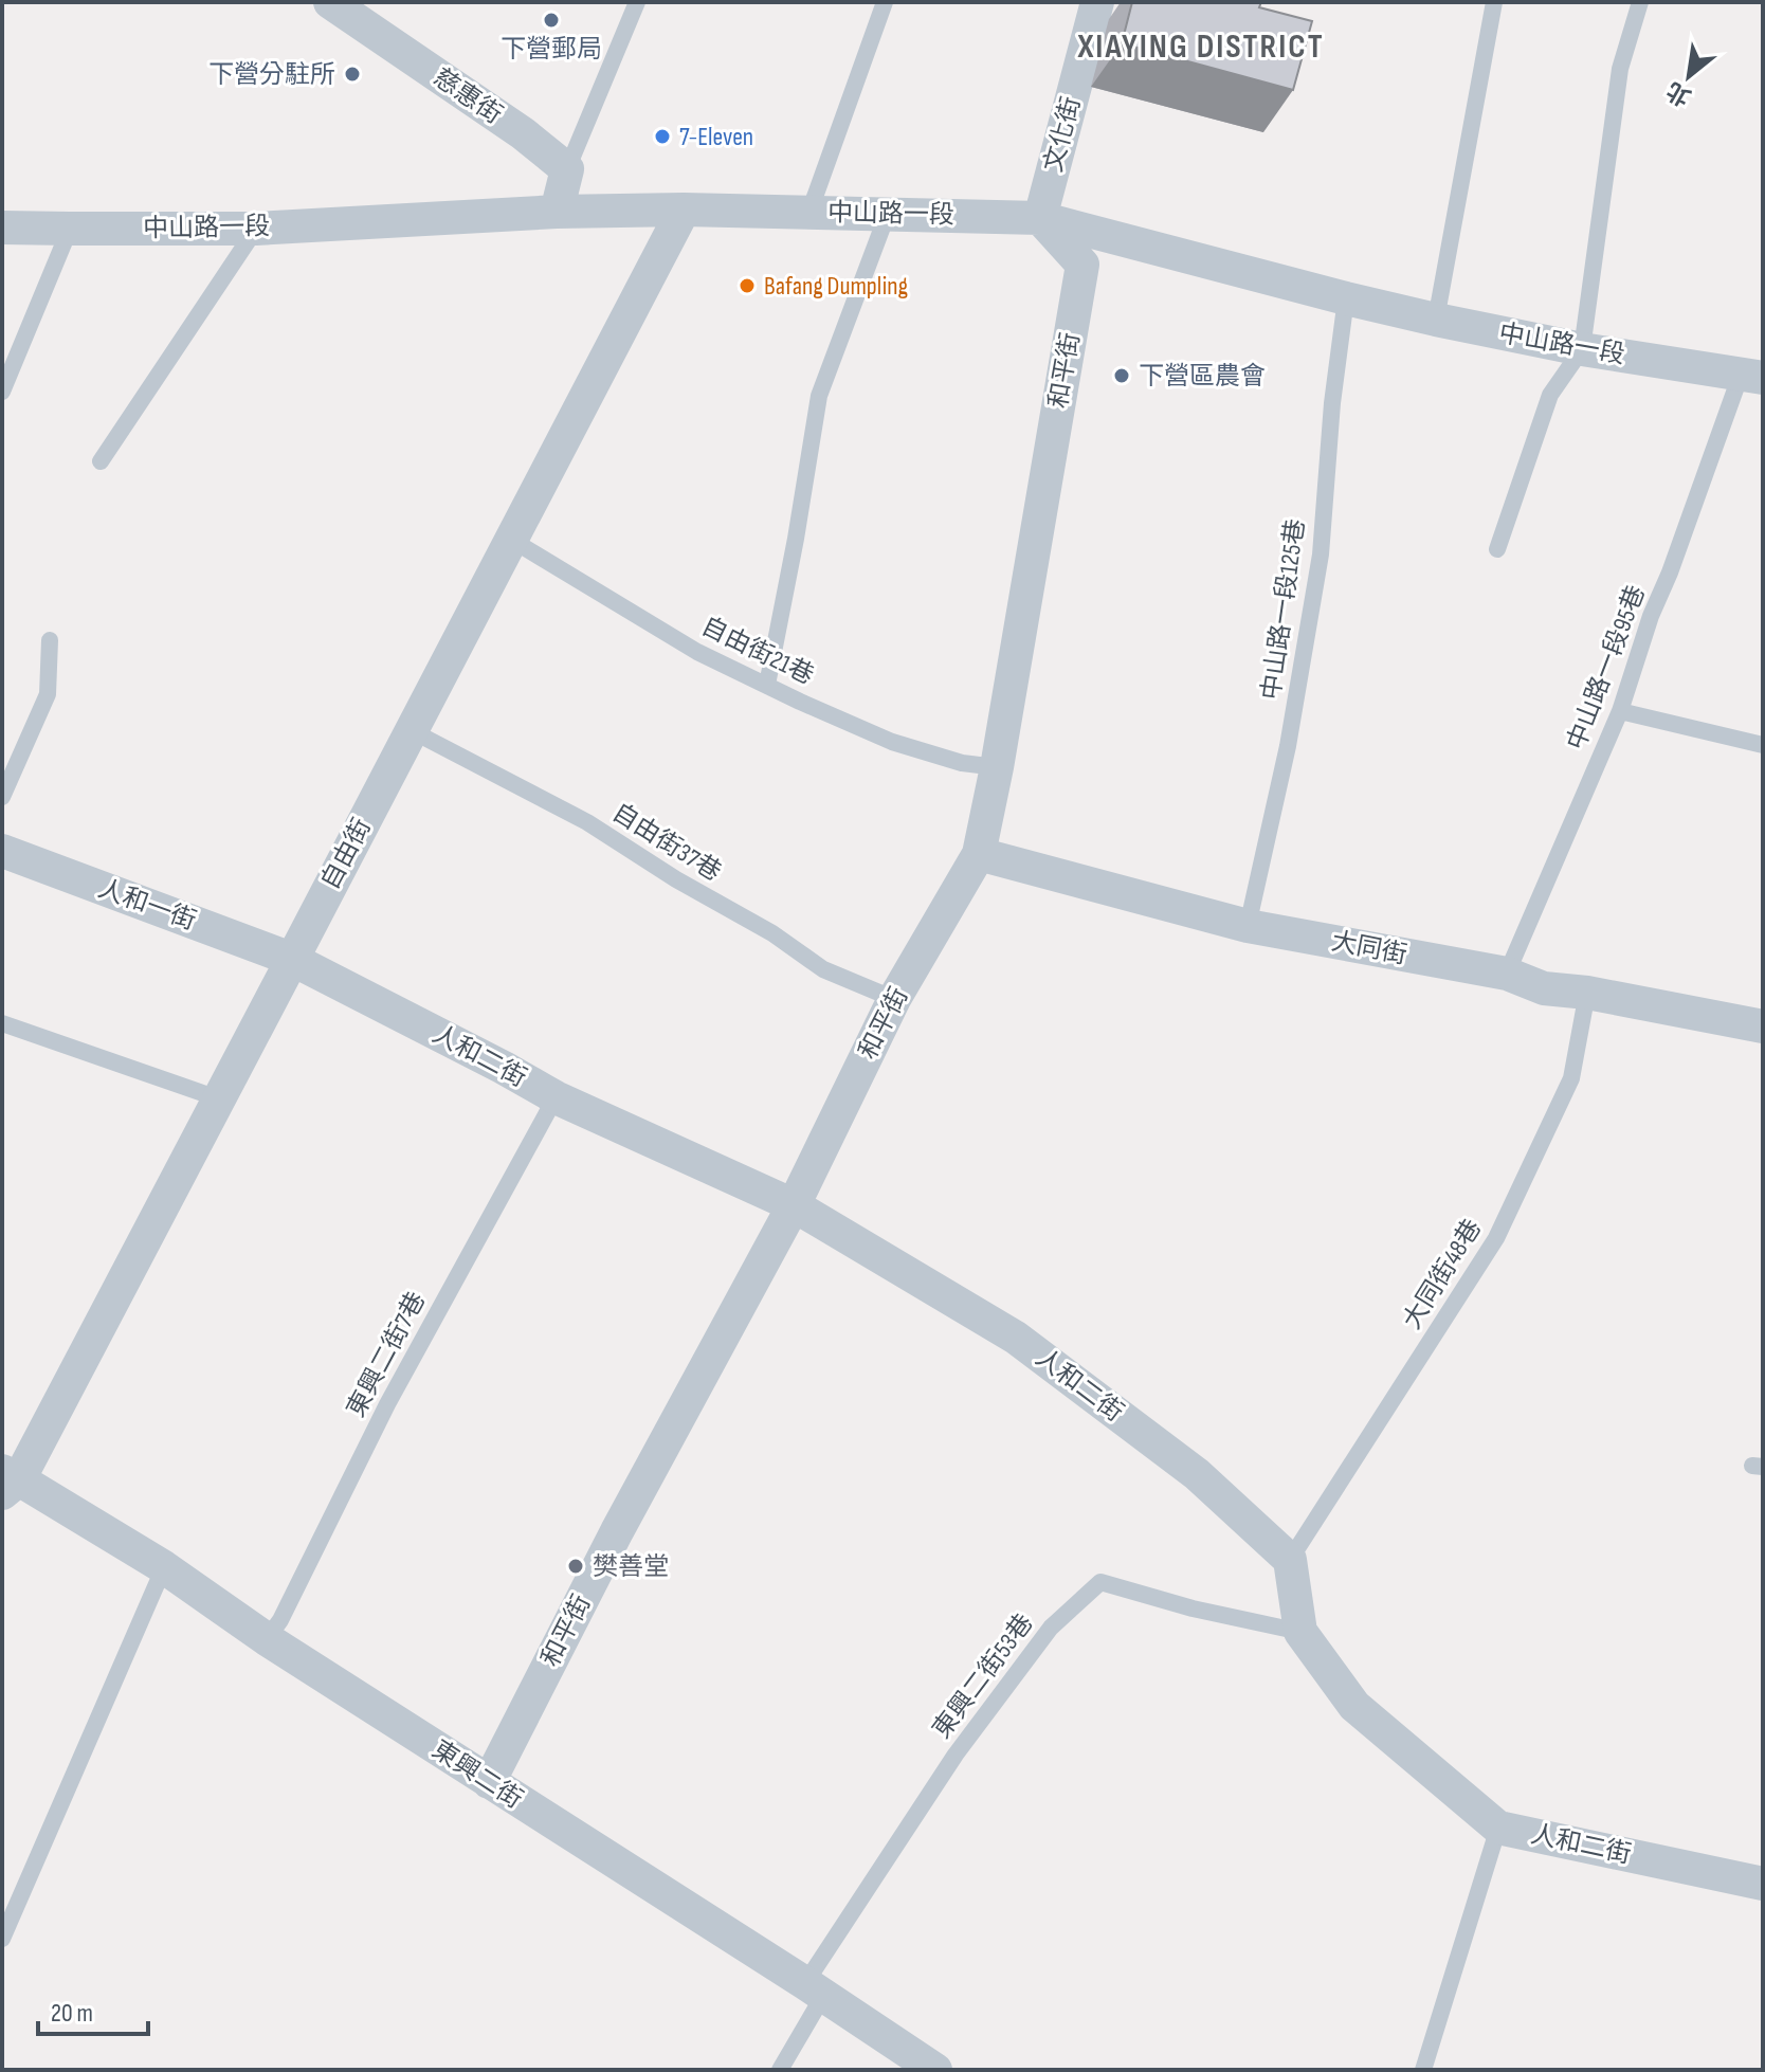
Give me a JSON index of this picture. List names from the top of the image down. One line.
{"streets":{"street":["慈惠街","文化街","中山路一段","和平街","自由街","人和一街","大同街","人和二街","東興二街"],"lane":["中山路一段125巷","自由街21巷","中山路一段95巷","自由街37巷","大同街48巷","東興二街7巷","東興二街53巷"]},"crossings":[["文化街","中山路一段"],["文化街","和平街"],["中山路一段","和平街"],["中山路一段","中山路一段125巷"],["中山路一段","中山路一段95巷"],["中山路一段","自由街"],["和平街","自由街21巷"],["和平街","自由街37巷"],["和平街","大同街"],["和平街","人和二街"],["和平街","東興二街"],["中山路一段125巷","大同街"],["自由街21巷","自由街"],["中山路一段95巷","大同街"],["自由街37巷","自由街"],["自由街","人和一街"],["自由街","人和二街"],["自由街","東興二街"],["人和一街","人和二街"],["大同街","大同街48巷"],["人和二街","大同街48巷"],["人和二街","東興二街7巷"],["人和二街","東興二街53巷"],["東興二街7巷","東興二街"],["東興二街53巷","東興二街"]],"districts":["XIAYING DISTRICT"],"places":["下營郵局","下營分駐所","7-Eleven","Bafang Dumpling","下營區農會","樊善堂"],"scale_bar":"20 m","north":"bottom left"}
